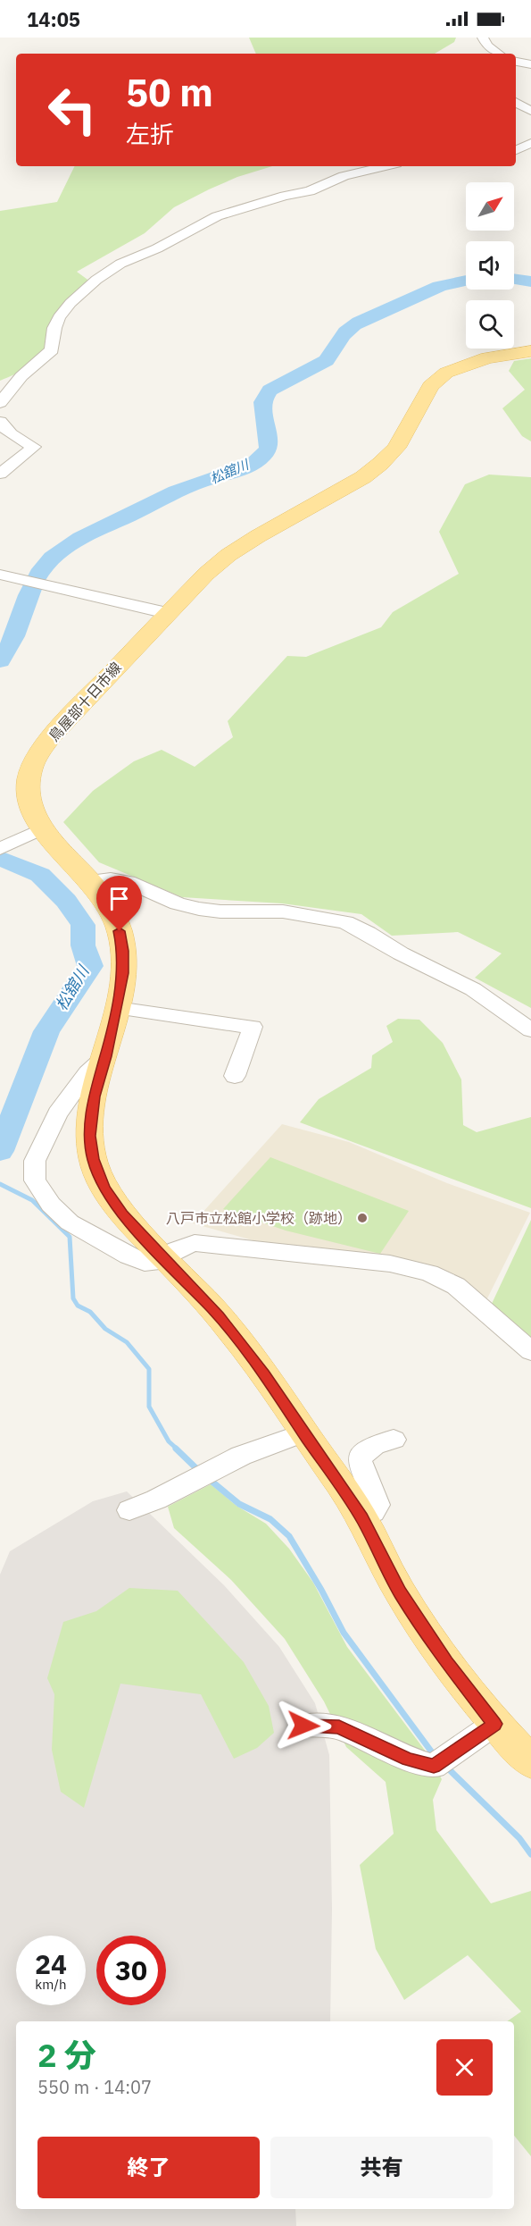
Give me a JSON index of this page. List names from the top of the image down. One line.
{"streets":{"main road":["鳥屋部十日市線"]},"water":["松舘川"],"places":["八戸市立松館小学校（跡地）"],"north":"top right","page":{"status":"14:05","turn":["50 m","左折"],"speed":"24 km/h","limit":"30","heading":["2 分","550 m · 14:07"],"buttons":["終了","共有"]}}
